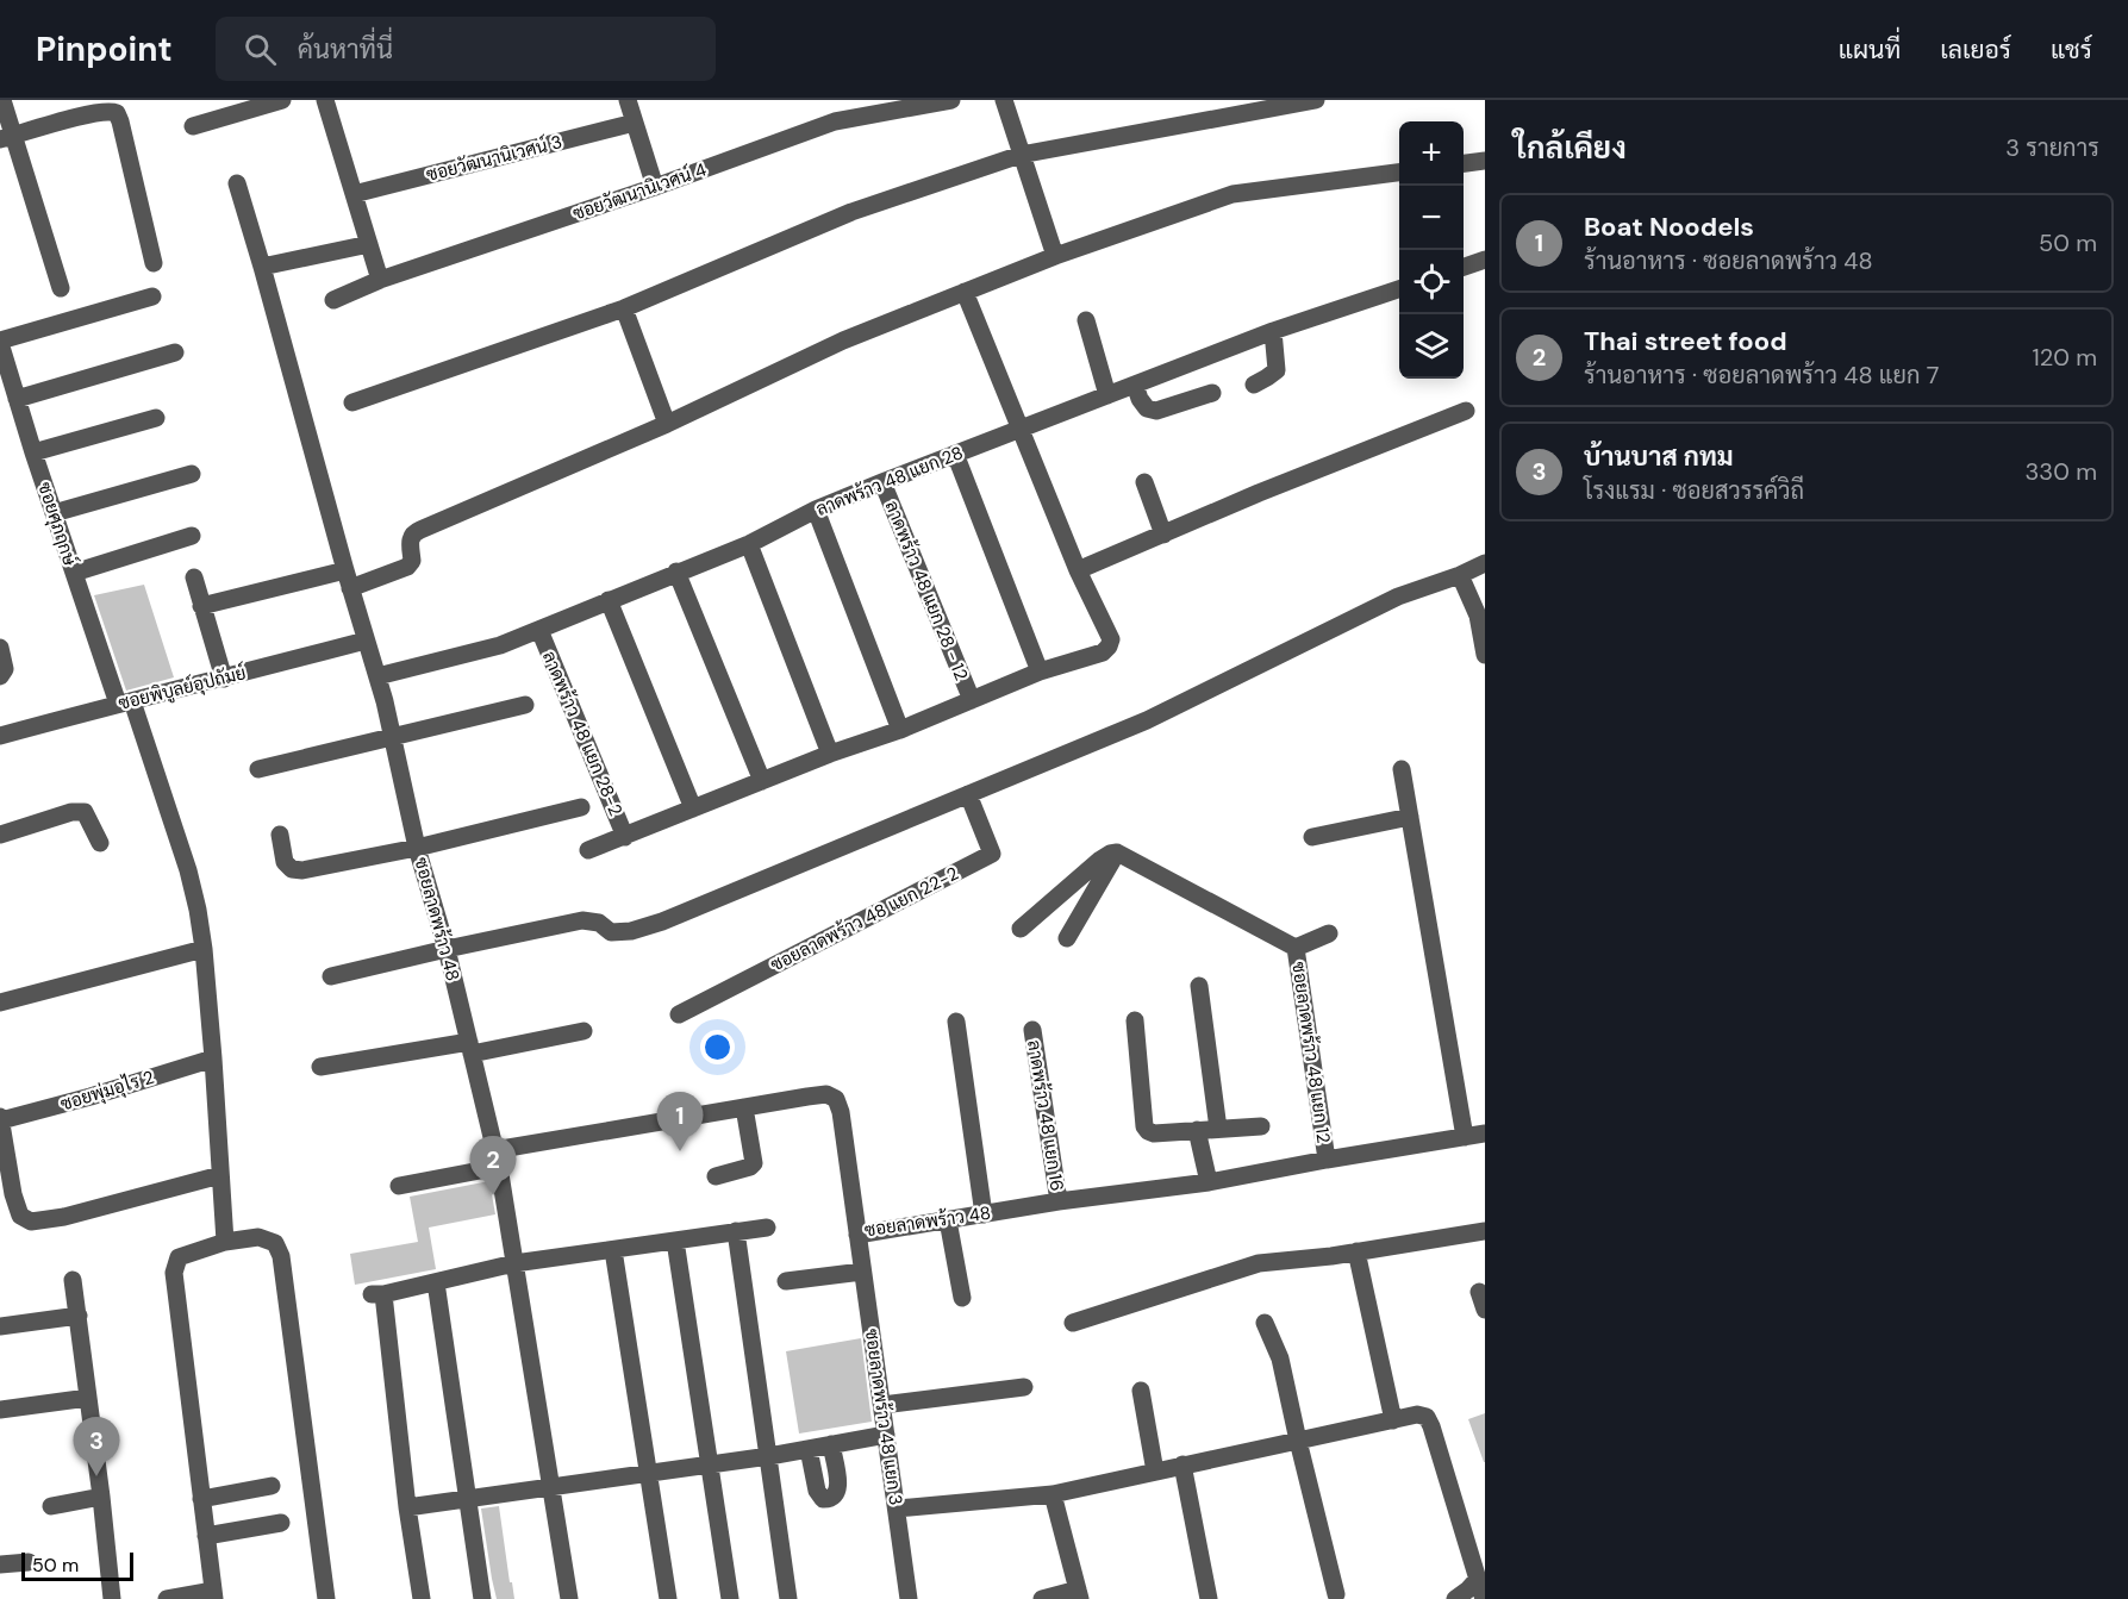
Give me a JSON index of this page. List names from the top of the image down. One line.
{"streets":{"street":["ซอยวัฒนานิเวศน์ 3","ซอยวัฒนานิเวศน์ 4","ลาดพร้าว 48 แยก 28","ซอยศุภฤกษ์","ลาดพร้าว 48 แยก 28 - 12","ซอยพิบูลย์อุปถัมย์","ลาดพร้าว 48 แยก 28-2","ซอยลาดพร้าว 48","ซอยลาดพร้าว 48 แยก 22-2","ซอยลาดพร้าว 48 แยก 12","ซอยพุ่มอุไร 2","ลาดพร้าว 48 แยก 16","ซอยลาดพร้าว 48 แยก 3"]},"crossings":[["ลาดพร้าว 48 แยก 28","ลาดพร้าว 48 แยก 28 - 12"],["ลาดพร้าว 48 แยก 28","ลาดพร้าว 48 แยก 28-2"],["ลาดพร้าว 48 แยก 28","ซอยลาดพร้าว 48"],["ซอยศุภฤกษ์","ซอยพิบูลย์อุปถัมย์"],["ซอยศุภฤกษ์","ซอยพุ่มอุไร 2"],["ซอยพิบูลย์อุปถัมย์","ซอยลาดพร้าว 48"],["ซอยลาดพร้าว 48","ซอยลาดพร้าว 48 แยก 12"],["ซอยลาดพร้าว 48","ลาดพร้าว 48 แยก 16"],["ซอยลาดพร้าว 48","ซอยลาดพร้าว 48 แยก 3"]],"scale_bar":"50 m","page":{"header":"Pinpoint","search":"ค้นหาที่นี่","nav":["แผนที่","เลเยอร์","แชร์"],"heading":["ใกล้เคียง","3 รายการ"],"map_buttons":["+","−"],"list":[{"mark":"1","name":"Boat Noodels","note":"ร้านอาหาร · ซอยลาดพร้าว 48","value":"50 m"},{"mark":"2","name":"Thai street food","note":"ร้านอาหาร · ซอยลาดพร้าว 48 แยก 7","value":"120 m"},{"mark":"3","name":"บ้านบาส กทม","note":"โรงแรม · ซอยสวรรค์วิถี","value":"330 m"}],"pins":["1","2","3"],"scale":"50 m"}}
